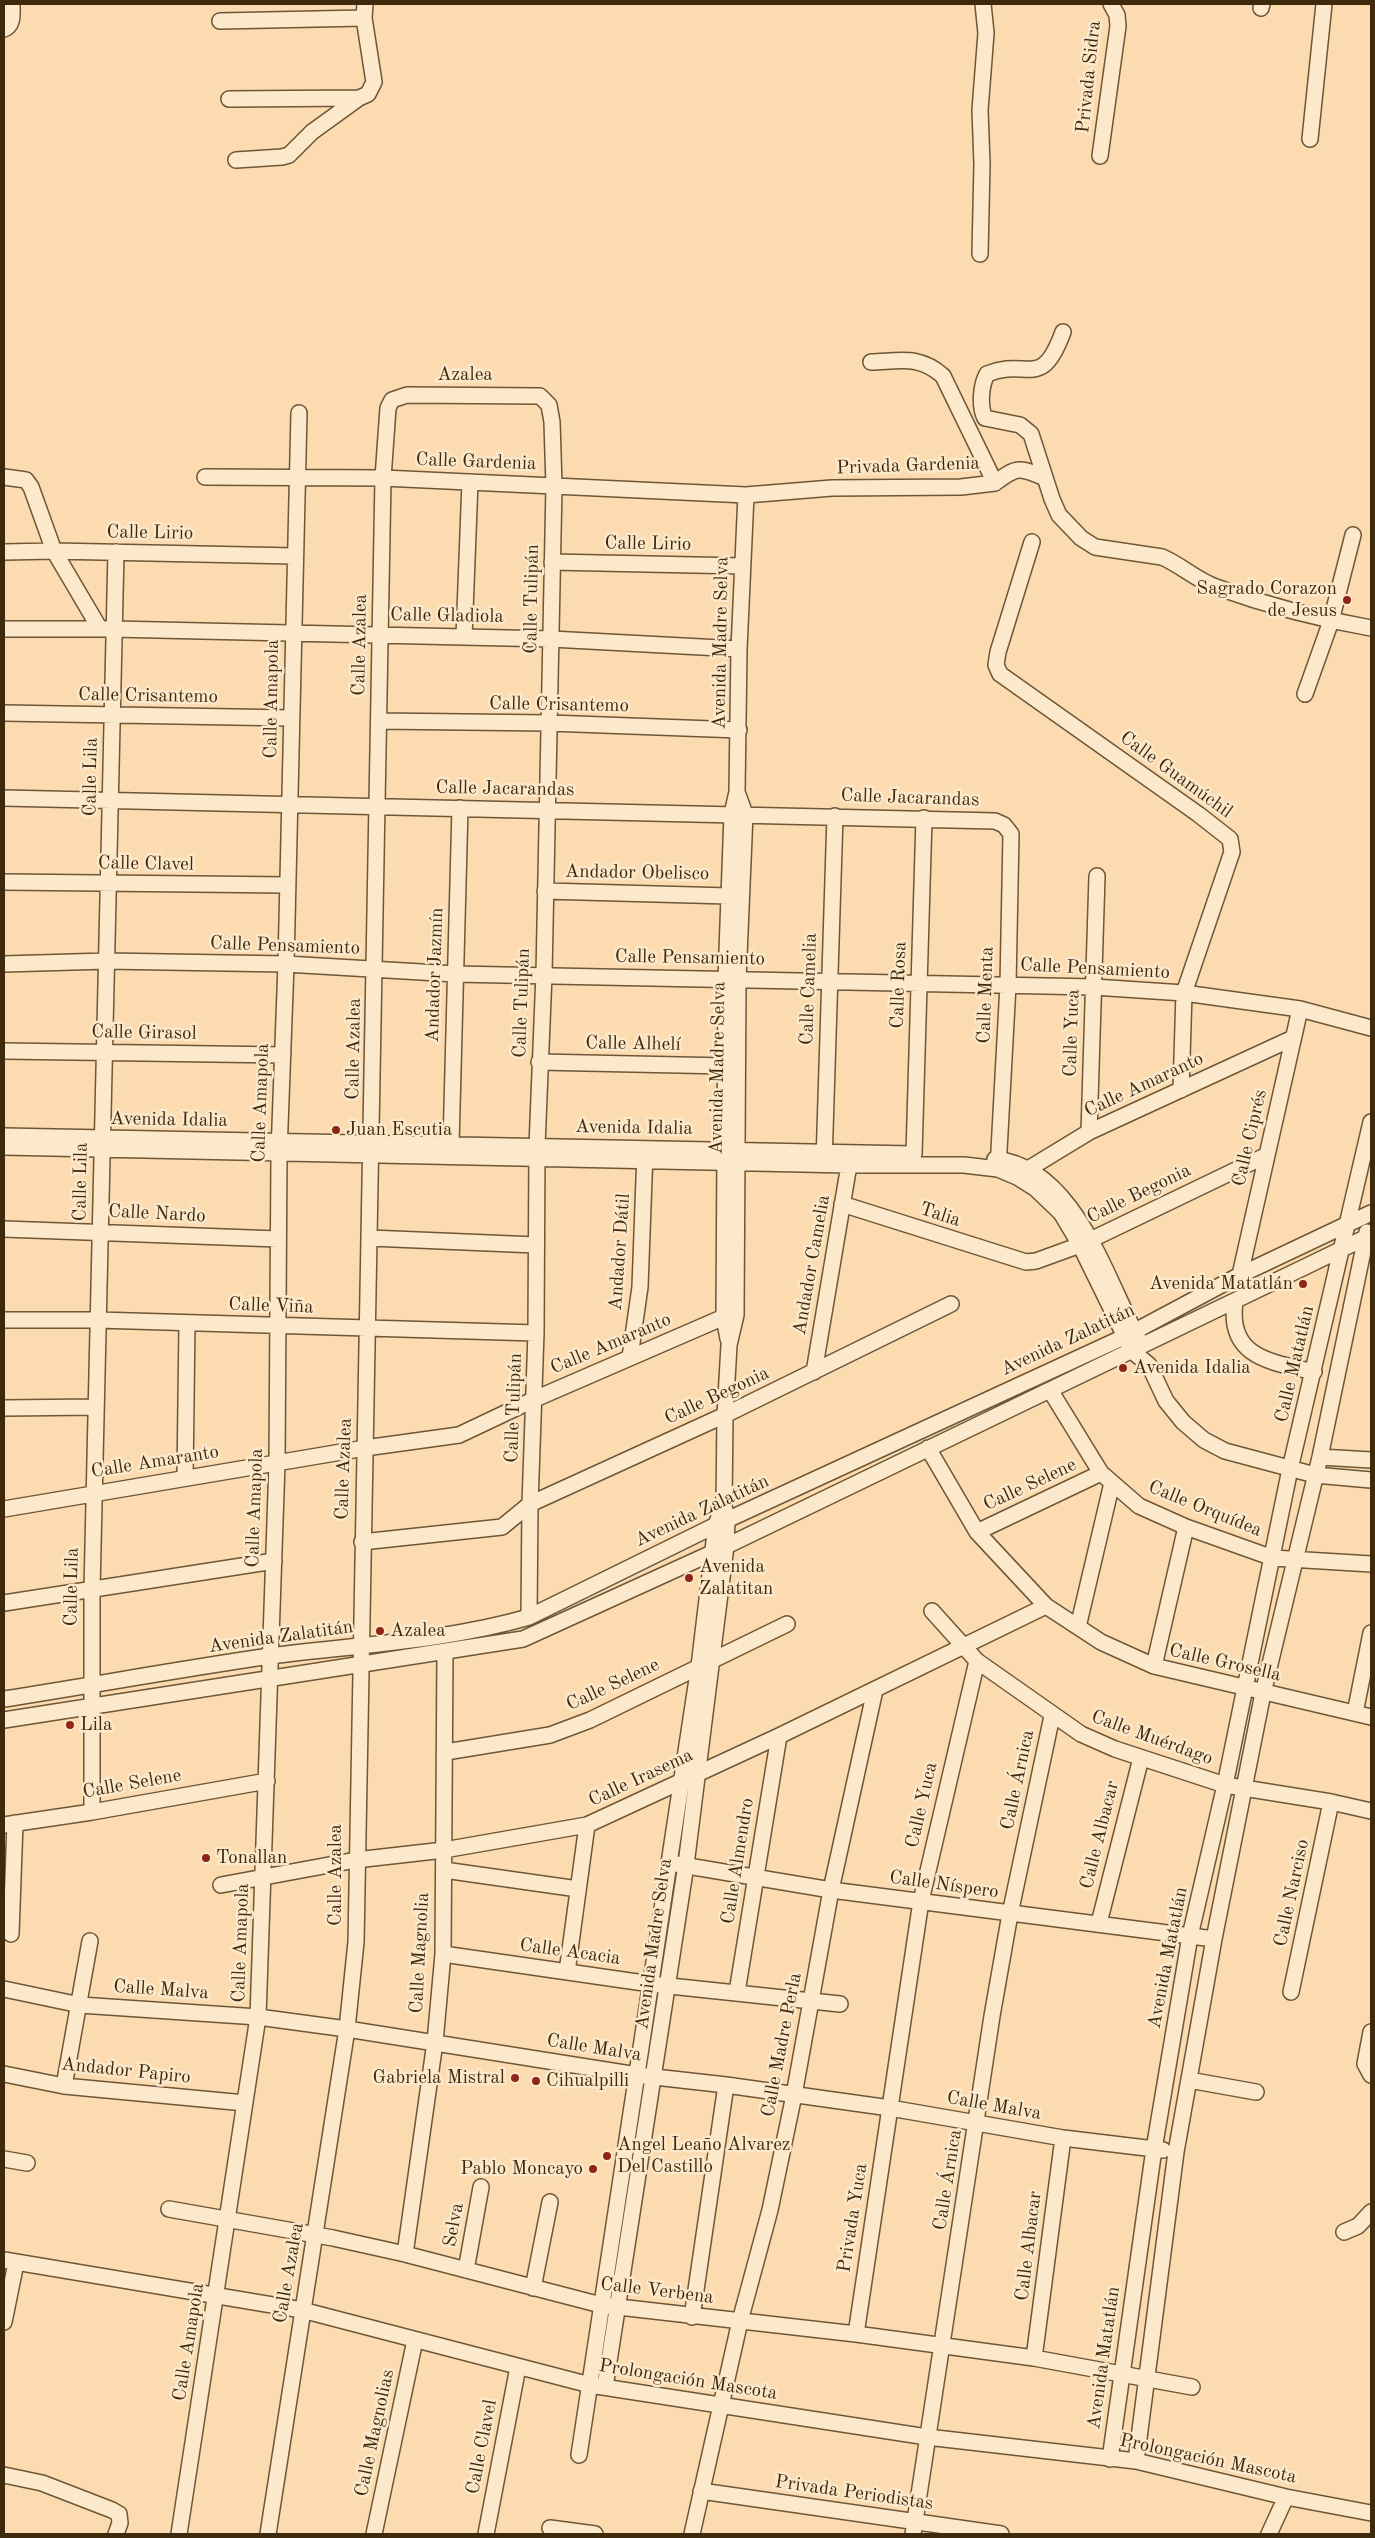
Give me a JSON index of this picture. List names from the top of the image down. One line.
{"streets":{"street":["Privada Sidra","Azalea","Calle Gardenia","Privada Gardenia","Calle Lirio","Calle Tulipán","Calle Gladiola","Avenida Madre Selva","Calle Azalea","Calle Crisantemo","Calle Amapola","Calle Guamúchil","Calle Lila","Calle Jacarandas","Calle Clavel","Andador Obelisco","Calle Pensamiento","Andador Jazmín","Calle Rosa","Calle Camelia","Calle Menta","Calle Girasol","Calle Yuca","Calle Alhelí","Calle Amaranto","Avenida Idalia","Calle Ciprés","Calle Begonia","Calle Nardo","Talia","Andador Dátil","Andador Camelia","Calle Viña","Avenida Zalatitán","Calle Matatlán","Calle Selene","Calle Orquídea","Calle Grosella","Calle Muérdago","Calle Irasema","Calle Árnica","Calle Albacar","Calle Almendro","Calle Níspero","Calle Narciso","Calle Acacia","Calle Magnolia","Avenida Matatlán","Calle Malva","Calle Madre Perla","Andador Papiro","Privada Yuca","Selva","Calle Verbena","Prolongación Mascota","Calle Magnolias","Privada Periodistas"]},"crossings":[["Azalea","Calle Tulipán"],["Azalea","Calle Azalea"],["Calle Gardenia","Privada Gardenia"],["Calle Gardenia","Calle Tulipán"],["Calle Gardenia","Avenida Madre Selva"],["Calle Gardenia","Calle Azalea"],["Calle Gardenia","Calle Amapola"],["Privada Gardenia","Avenida Madre Selva"],["Calle Lirio","Calle Tulipán"],["Calle Lirio","Avenida Madre Selva"],["Calle Lirio","Calle Amapola"],["Calle Lirio","Calle Lila"],["Calle Tulipán","Calle Gladiola"],["Calle Tulipán","Calle Crisantemo"],["Calle Tulipán","Calle Jacarandas"],["Calle Tulipán","Andador Obelisco"],["Calle Tulipán","Calle Pensamiento"],["Calle Tulipán","Calle Alhelí"],["Calle Tulipán","Calle Amaranto"],["Calle Tulipán","Avenida Idalia"],["Calle Tulipán","Calle Begonia"],["Calle Tulipán","Calle Viña"],["Calle Tulipán","Avenida Zalatitán"],["Calle Gladiola","Avenida Madre Selva"],["Calle Gladiola","Calle Azalea"],["Calle Gladiola","Calle Amapola"],["Calle Gladiola","Calle Lila"],["Avenida Madre Selva","Calle Crisantemo"],["Avenida Madre Selva","Calle Jacarandas"],["Avenida Madre Selva","Andador Obelisco"],["Avenida Madre Selva","Calle Pensamiento"],["Avenida Madre Selva","Calle Alhelí"],["Avenida Madre Selva","Calle Amaranto"],["Avenida Madre Selva","Avenida Idalia"],["Avenida Madre Selva","Calle Begonia"],["Avenida Madre Selva","Avenida Zalatitán"],["Avenida Madre Selva","Calle Selene"],["Avenida Madre Selva","Calle Irasema"],["Avenida Madre Selva","Calle Níspero"],["Avenida Madre Selva","Calle Acacia"],["Avenida Madre Selva","Calle Malva"],["Avenida Madre Selva","Calle Verbena"],["Avenida Madre Selva","Prolongación Mascota"],["Calle Azalea","Calle Crisantemo"],["Calle Azalea","Calle Jacarandas"],["Calle Azalea","Calle Pensamiento"],["Calle Azalea","Calle Amaranto"],["Calle Azalea","Avenida Idalia"],["Calle Azalea","Calle Viña"],["Calle Azalea","Avenida Zalatitán"],["Calle Azalea","Calle Irasema"],["Calle Azalea","Calle Malva"],["Calle Azalea","Calle Verbena"],["Calle Azalea","Prolongación Mascota"],["Calle Crisantemo","Calle Amapola"],["Calle Crisantemo","Calle Lila"],["Calle Amapola","Calle Jacarandas"],["Calle Amapola","Calle Clavel"],["Calle Amapola","Calle Pensamiento"],["Calle Amapola","Calle Girasol"],["Calle Amapola","Calle Amaranto"],["Calle Amapola","Avenida Idalia"],["Calle Amapola","Calle Nardo"],["Calle Amapola","Calle Viña"],["Calle Amapola","Avenida Zalatitán"],["Calle Amapola","Calle Selene"],["Calle Amapola","Calle Irasema"],["Calle Amapola","Calle Malva"],["Calle Amapola","Andador Papiro"],["Calle Amapola","Calle Verbena"],["Calle Amapola","Prolongación Mascota"],["Calle Guamúchil","Calle Pensamiento"],["Calle Guamúchil","Calle Amaranto"],["Calle Lila","Calle Jacarandas"],["Calle Lila","Calle Clavel"],["Calle Lila","Calle Pensamiento"],["Calle Lila","Calle Girasol"],["Calle Lila","Calle Amaranto"],["Calle Lila","Avenida Idalia"],["Calle Lila","Calle Nardo"],["Calle Lila","Calle Viña"],["Calle Lila","Avenida Zalatitán"],["Calle Lila","Calle Selene"],["Calle Jacarandas","Andador Jazmín"],["Calle Jacarandas","Calle Rosa"],["Calle Jacarandas","Calle Camelia"],["Calle Jacarandas","Calle Menta"],["Calle Clavel","Prolongación Mascota"],["Calle Pensamiento","Andador Jazmín"],["Calle Pensamiento","Calle Rosa"],["Calle Pensamiento","Calle Camelia"],["Calle Pensamiento","Calle Menta"],["Calle Pensamiento","Calle Yuca"],["Calle Pensamiento","Calle Ciprés"],["Andador Jazmín","Avenida Idalia"],["Calle Rosa","Avenida Idalia"],["Calle Camelia","Avenida Idalia"],["Calle Menta","Avenida Idalia"],["Calle Yuca","Calle Amaranto"],["Calle Yuca","Calle Muérdago"],["Calle Yuca","Calle Níspero"],["Calle Yuca","Calle Malva"],["Calle Yuca","Privada Yuca"],["Calle Amaranto","Avenida Idalia"],["Calle Amaranto","Calle Ciprés"],["Calle Amaranto","Andador Dátil"],["Avenida Idalia","Calle Begonia"],["Avenida Idalia","Andador Dátil"],["Avenida Idalia","Andador Camelia"],["Avenida Idalia","Avenida Zalatitán"],["Avenida Idalia","Calle Matatlán"],["Avenida Idalia","Avenida Matatlán"],["Calle Ciprés","Calle Begonia"],["Calle Ciprés","Avenida Zalatitán"],["Calle Begonia","Talia"],["Calle Begonia","Andador Camelia"],["Talia","Andador Camelia"],["Avenida Zalatitán","Calle Matatlán"],["Avenida Zalatitán","Calle Orquídea"],["Avenida Zalatitán","Calle Grosella"],["Avenida Zalatitán","Calle Magnolia"],["Calle Matatlán","Avenida Matatlán"],["Calle Selene","Calle Orquídea"],["Calle Selene","Calle Grosella"],["Calle Selene","Calle Magnolia"],["Calle Orquídea","Avenida Matatlán"],["Calle Grosella","Calle Irasema"],["Calle Grosella","Avenida Matatlán"],["Calle Muérdago","Calle Irasema"],["Calle Muérdago","Calle Árnica"],["Calle Muérdago","Calle Albacar"],["Calle Muérdago","Calle Narciso"],["Calle Muérdago","Avenida Matatlán"],["Calle Irasema","Calle Almendro"],["Calle Irasema","Calle Magnolia"],["Calle Irasema","Calle Madre Perla"],["Calle Árnica","Calle Níspero"],["Calle Árnica","Calle Malva"],["Calle Árnica","Calle Verbena"],["Calle Árnica","Prolongación Mascota"],["Calle Árnica","Privada Periodistas"],["Calle Albacar","Calle Níspero"],["Calle Albacar","Calle Malva"],["Calle Albacar","Calle Verbena"],["Calle Almendro","Calle Níspero"],["Calle Almendro","Calle Acacia"],["Calle Níspero","Avenida Matatlán"],["Calle Níspero","Calle Madre Perla"],["Calle Acacia","Calle Magnolia"],["Calle Acacia","Calle Madre Perla"],["Calle Magnolia","Calle Malva"],["Calle Magnolia","Calle Verbena"],["Avenida Matatlán","Calle Malva"],["Avenida Matatlán","Calle Verbena"],["Avenida Matatlán","Prolongación Mascota"],["Calle Malva","Calle Madre Perla"],["Calle Malva","Privada Yuca"],["Calle Madre Perla","Calle Verbena"],["Calle Madre Perla","Prolongación Mascota"],["Calle Madre Perla","Privada Periodistas"],["Privada Yuca","Calle Verbena"],["Selva","Calle Verbena"],["Prolongación Mascota","Calle Magnolias"]],"places":["Sagrado Corazon de Jesus","Juan Escutia","Avenida Matatlán","Avenida Idalia","Avenida Zalatitan","Azalea","Lila","Tonallan","Gabriela Mistral","Cihualpilli","Angel Leaño Alvarez Del Castillo","Pablo Moncayo"]}
